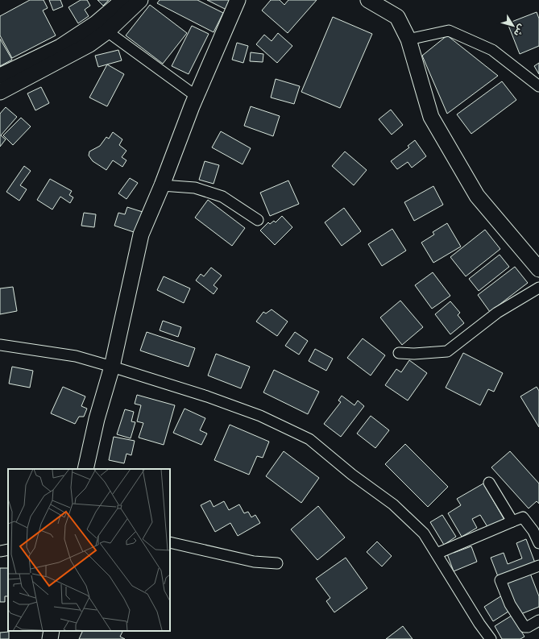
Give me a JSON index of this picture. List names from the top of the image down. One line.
{"north":"bottom right"}
